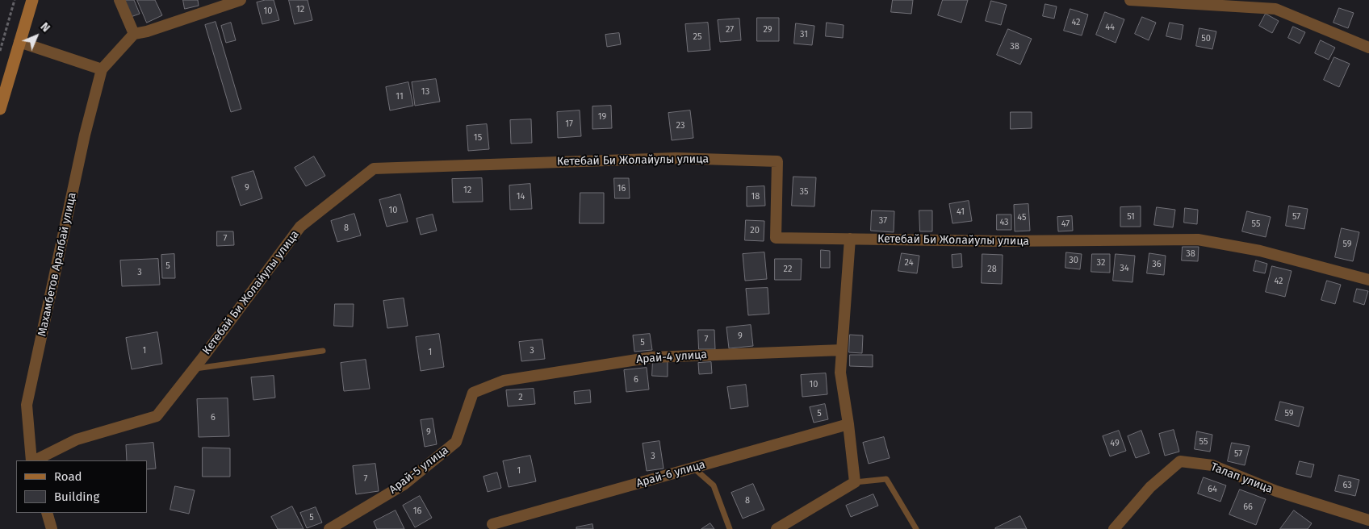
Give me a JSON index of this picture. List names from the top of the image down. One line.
{"streets":{"street":["Кетебай Би Жолайулы улица","Махамбетов Аралбай улица","Арай-4 улица","Арай-5 улица","Арай-6 улица","Талап улица"]},"crossings":[["Арай-4 улица","Арай-5 улица"]],"house_numbers":["12","10","42","44","27","29","31","25","50","38","13","11","19","17","23","15","9","16","12","35","14","18","10","41","51","57","45","37","43","47","55","8","20","7","59","38","30","24","32","36","5","34","22","28","3","42","9","7","5","1","3","1","6","10","2","5","59","6","9","55","49","57","3","1","7","63","64","8","66","16","5"],"legend":["Road","Building"],"north":"top right"}
